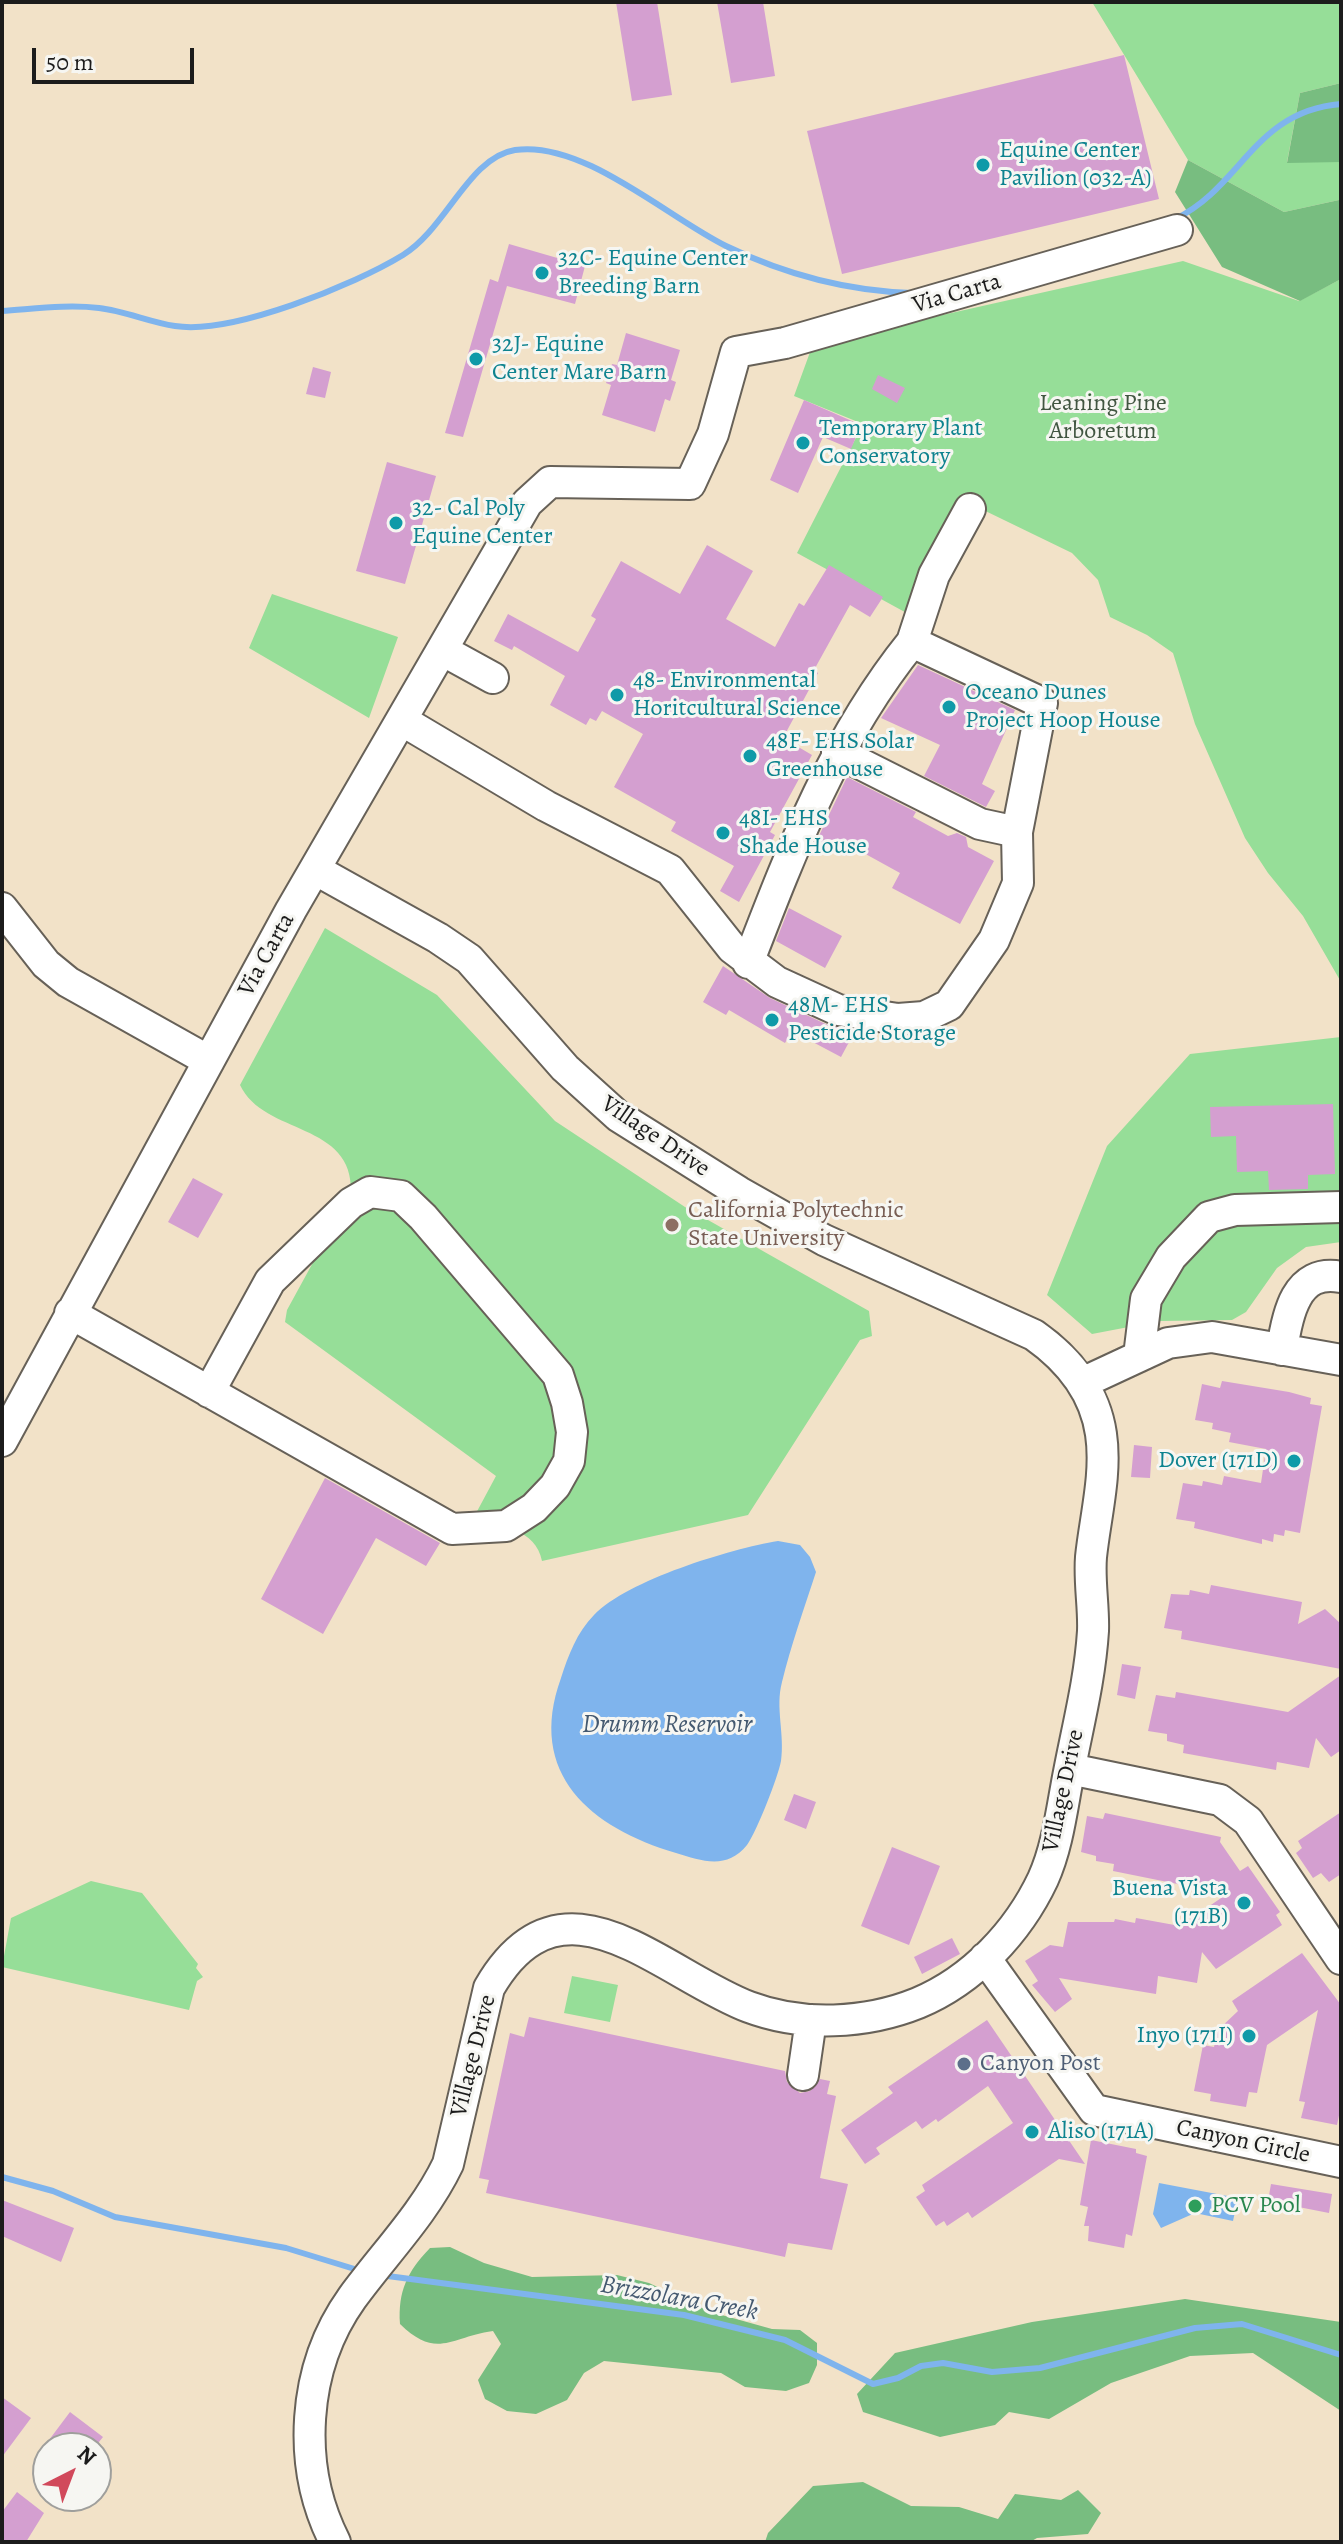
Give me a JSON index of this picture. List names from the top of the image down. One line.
{"streets":{"street":["Via Carta","Village Drive","Canyon Circle"]},"crossings":[["Via Carta","Village Drive"],["Village Drive","Canyon Circle"]],"water":["Drumm Reservoir","Brizzolara Creek"],"parks":["Leaning Pine Arboretum"],"places":["Equine Center Pavilion (032-A)","32C- Equine Center Breeding Barn","32J- Equine Center Mare Barn","Temporary Plant Conservatory","32- Cal Poly Equine Center","48- Environmental Horitcultural Science","Oceano Dunes Project Hoop House","48F- EHS Solar Greenhouse","48I- EHS Shade House","48M- EHS Pesticide Storage","California Polytechnic State University","Dover (171D)","Buena Vista (171B)","Inyo (171I)","Canyon Post","Aliso (171A)","PCV Pool"],"scale_bar":"50 m","north":"top right"}
